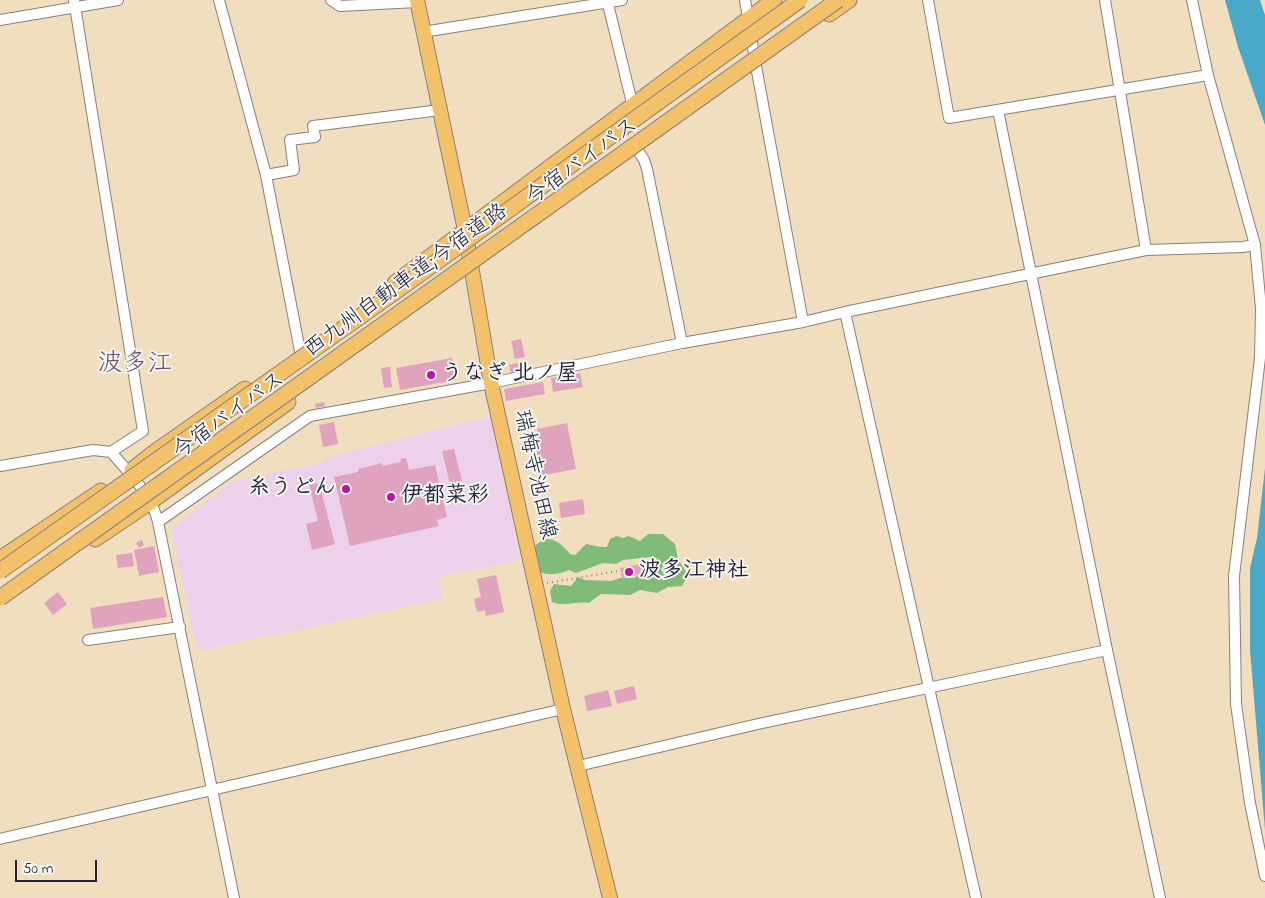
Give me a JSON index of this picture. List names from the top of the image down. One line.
{"streets":{"highway":["今宿バイパス","西九州自動車道;今宿道路"],"main road":["瑞梅寺池田線"]},"crossings":[["今宿バイパス","瑞梅寺池田線"]],"districts":["波多江"],"places":["うなぎ 北ノ屋","糸うどん","伊都菜彩","波多江神社"],"scale_bar":"50 m"}
